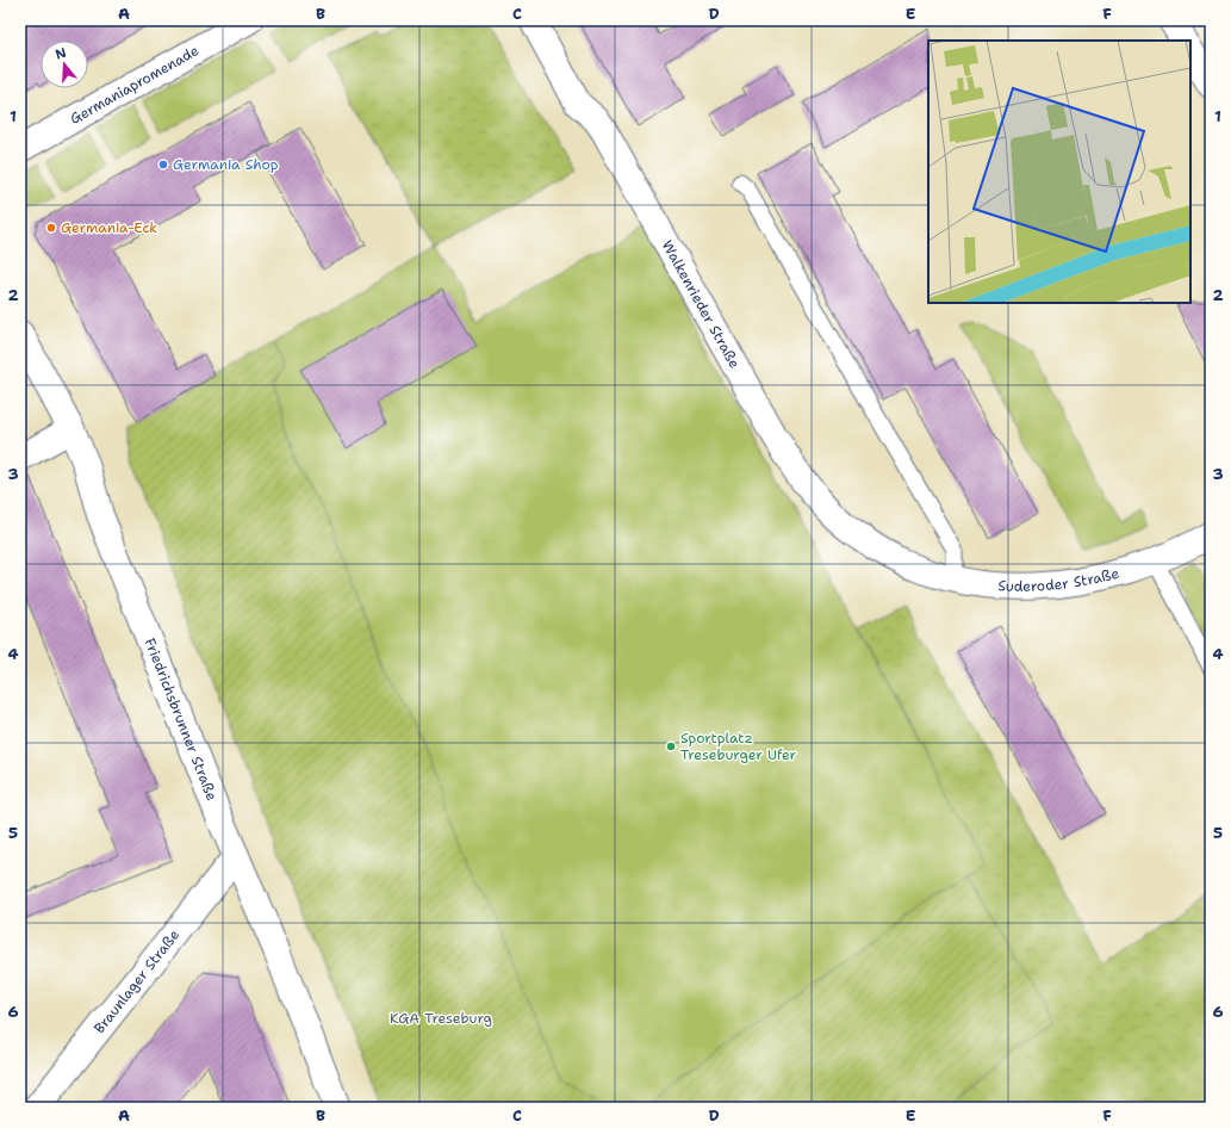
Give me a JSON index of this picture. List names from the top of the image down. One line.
{"streets":{"street":["Germaniapromenade","Walkenrieder Straße","Suderoder Straße","Friedrichsbrunner Straße","Braunlager Straße"]},"crossings":[["Walkenrieder Straße","Suderoder Straße"],["Friedrichsbrunner Straße","Braunlager Straße"]],"parks":["KGA Treseburg"],"places":["Germania Shop","Germania-Eck","Sportplatz Treseburger Ufer"],"north":"top","grid":{"columns":["A","B","C","D","E","F"],"rows":["1","2","3","4","5","6"]}}
